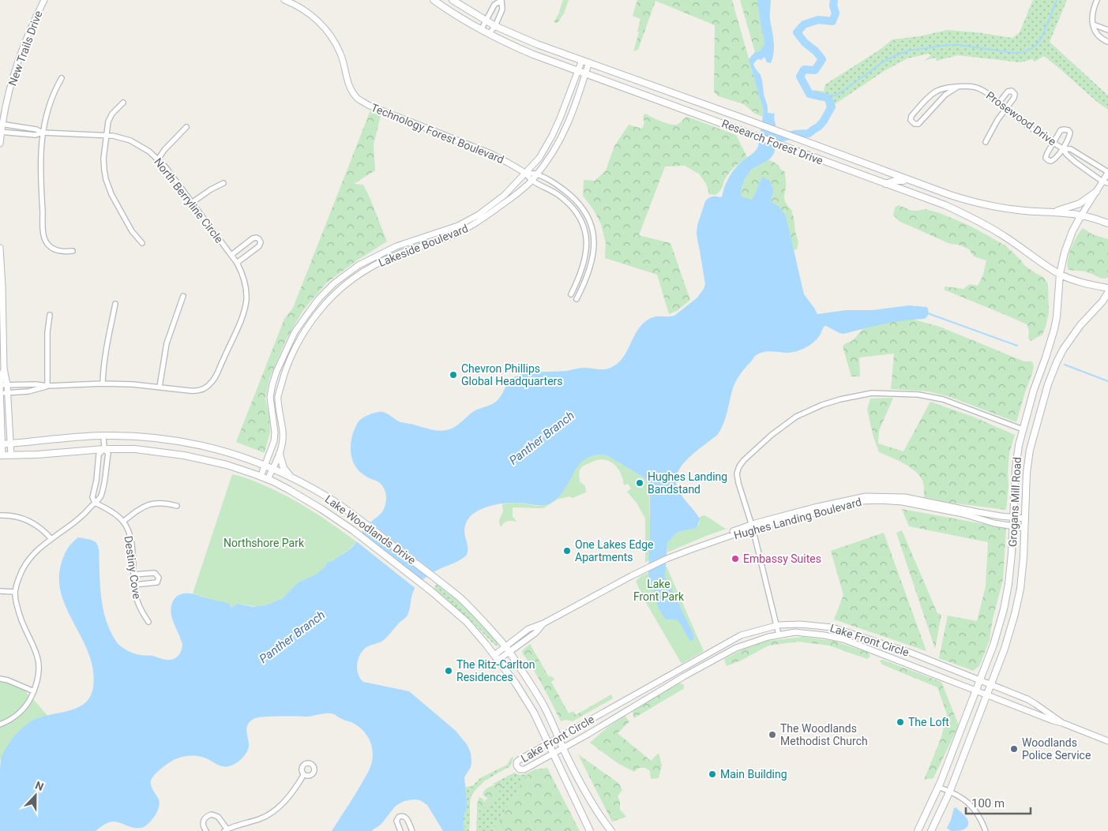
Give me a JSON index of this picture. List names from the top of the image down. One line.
{"streets":{"main road":["Research Forest Drive","Grogans Mill Road","Lake Woodlands Drive"],"street":["New Trails Drive","Prosewood Drive","Technology Forest Boulevard","North Berryline Circle","Lakeside Boulevard","Hughes Landing Boulevard","Destiny Cove","Lake Front Circle"]},"crossings":[["New Trails Drive","North Berryline Circle"],["Prosewood Drive","Grogans Mill Road"],["Technology Forest Boulevard","Lakeside Boulevard"],["Research Forest Drive","Lakeside Boulevard"],["Research Forest Drive","Grogans Mill Road"],["Lakeside Boulevard","Lake Woodlands Drive"],["Grogans Mill Road","Hughes Landing Boulevard"],["Grogans Mill Road","Lake Front Circle"],["Hughes Landing Boulevard","Lake Woodlands Drive"],["Lake Woodlands Drive","Lake Front Circle"]],"water":["Panther Branch"],"parks":["Northshore Park","Lake Front Park"],"places":["Chevron Phillips Global Headquarters","Hughes Landing Bandstand","One Lakes Edge Apartments","Embassy Suites","The Ritz-Carlton Residences","The Loft","The Woodlands Methodist Church","Woodlands Police Service","Main Building"],"scale_bar":"100 m","north":"top"}
